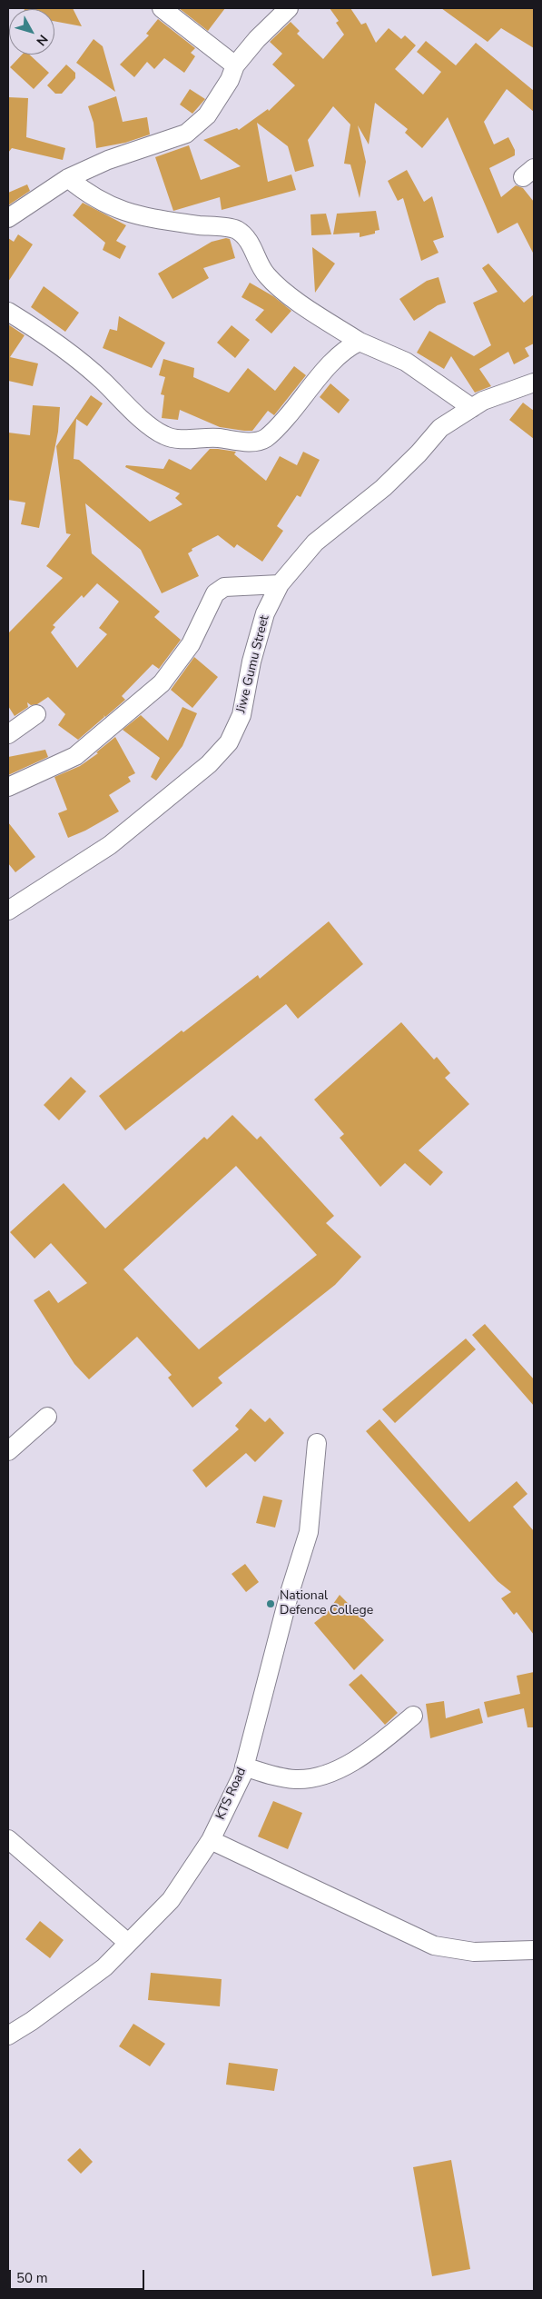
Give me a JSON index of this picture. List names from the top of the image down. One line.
{"streets":{"street":["Jiwe Gumu Street","KTS Road"]},"places":["National Defence College"],"scale_bar":"50 m","north":"bottom right"}
